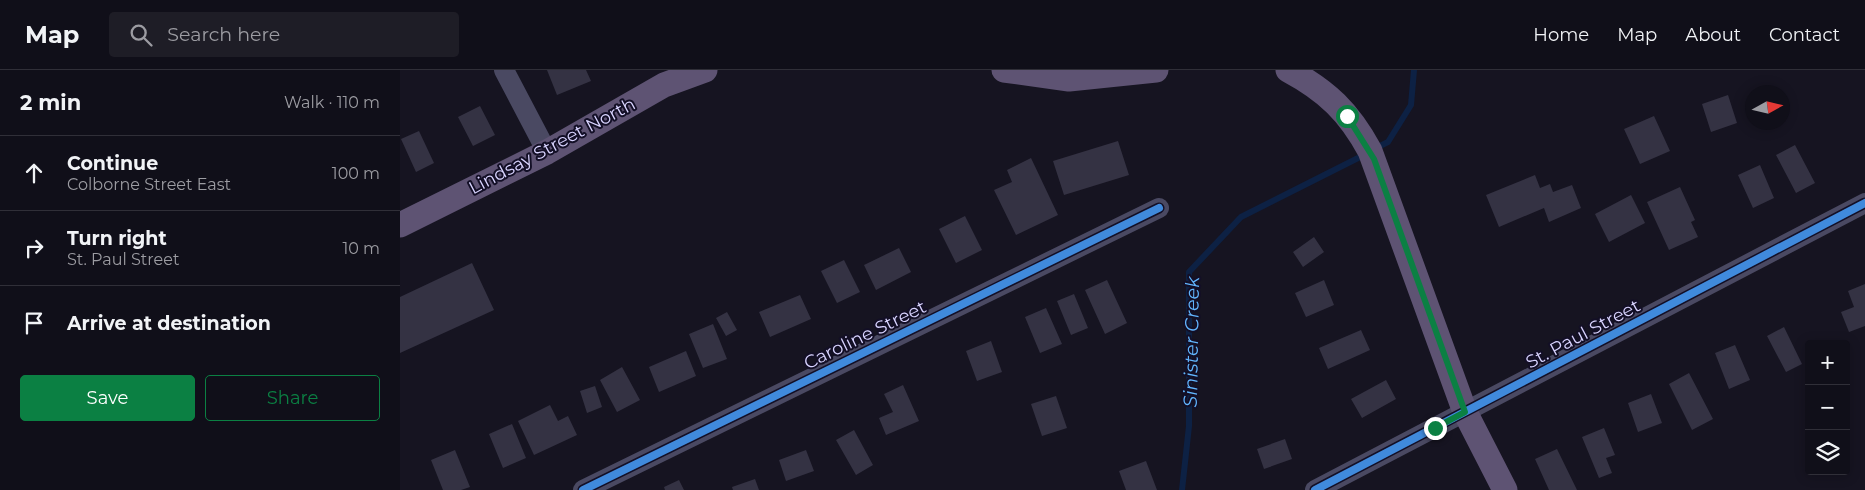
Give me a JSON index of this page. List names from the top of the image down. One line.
{"streets":{"main road":["Lindsay Street North"],"street":["St. Paul Street","Caroline Street"]},"water":["Sinister Creek"],"north":"right","page":{"header":"Map","search":"Search here","nav":["Home","Map","About","Contact"],"heading":["2 min","Walk · 110 m"],"list":[["Continue","Colborne Street East","100 m"],["Turn right","St. Paul Street","10 m"],"Arrive at destination"],"map_buttons":["+","−"],"buttons":["Save","Share"]}}
